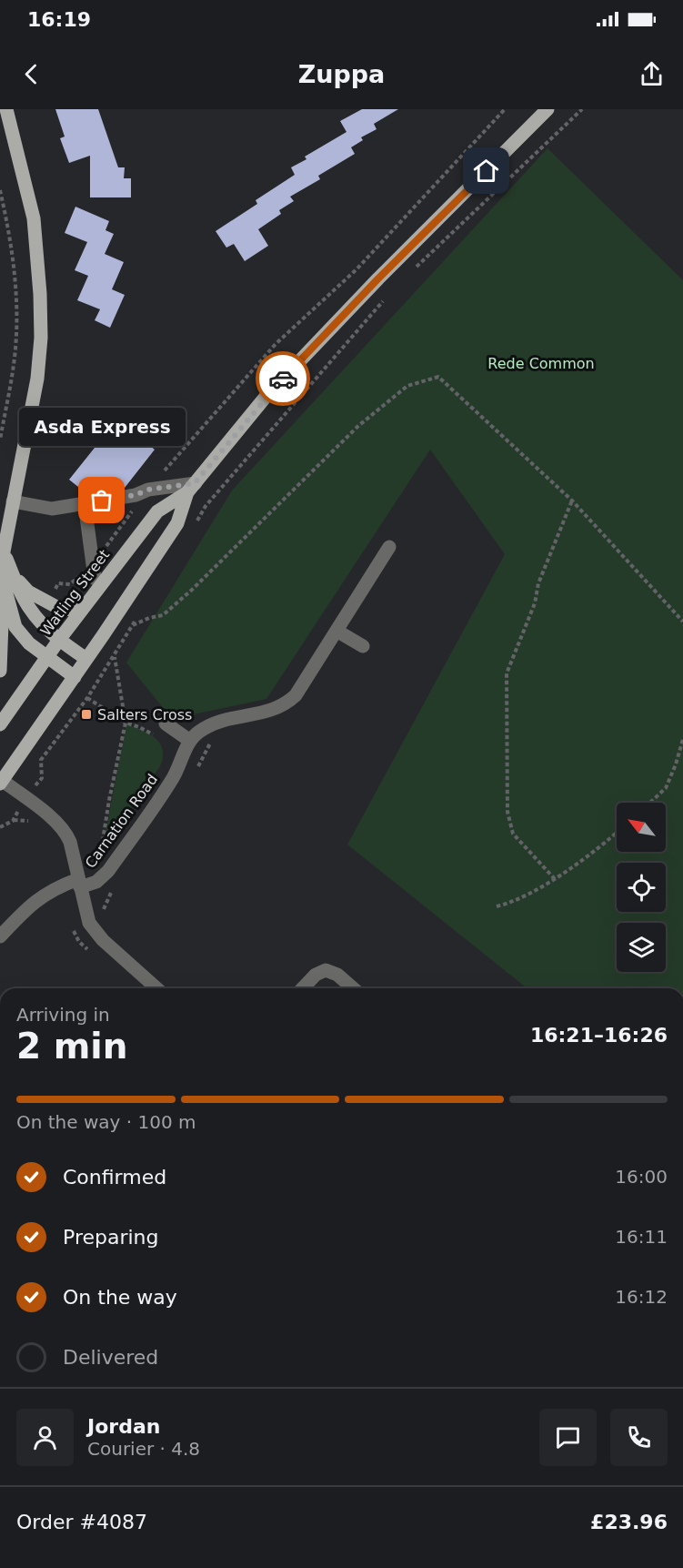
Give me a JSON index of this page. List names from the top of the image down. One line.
{"streets":{"main road":["Watling Street"],"street":["Carnation Road"]},"parks":["Rede Common"],"places":{"other":["Asda Express"],"transit":["Salters Cross"]},"north":"top left","page":{"status":"16:19","header":"Zuppa","bubble":"Asda Express","heading":["2 min","Arriving in","16:21–16:26"],"panel":["Jordan","Courier · 4.8","Order #4087","£23.96"],"bar":"On the way · 100 m","list":[["Confirmed","16:00"],["Preparing","16:11"],["On the way","16:12"],"Delivered"]}}
